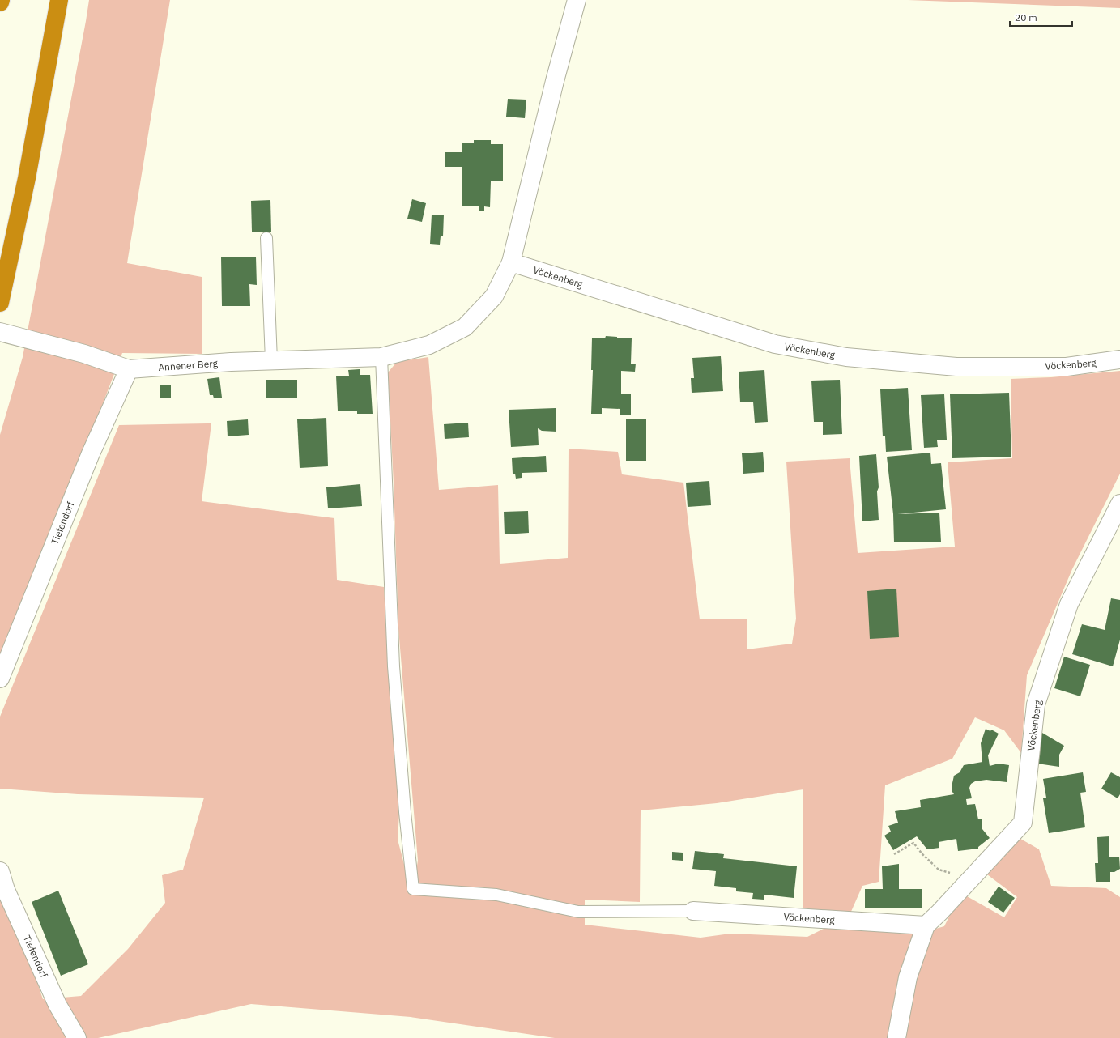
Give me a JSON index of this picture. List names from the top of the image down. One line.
{"streets":{"street":["Vöckenberg","Annener Berg","Tiefendorf"]},"crossings":[["Annener Berg","Tiefendorf"]],"scale_bar":"20 m"}
